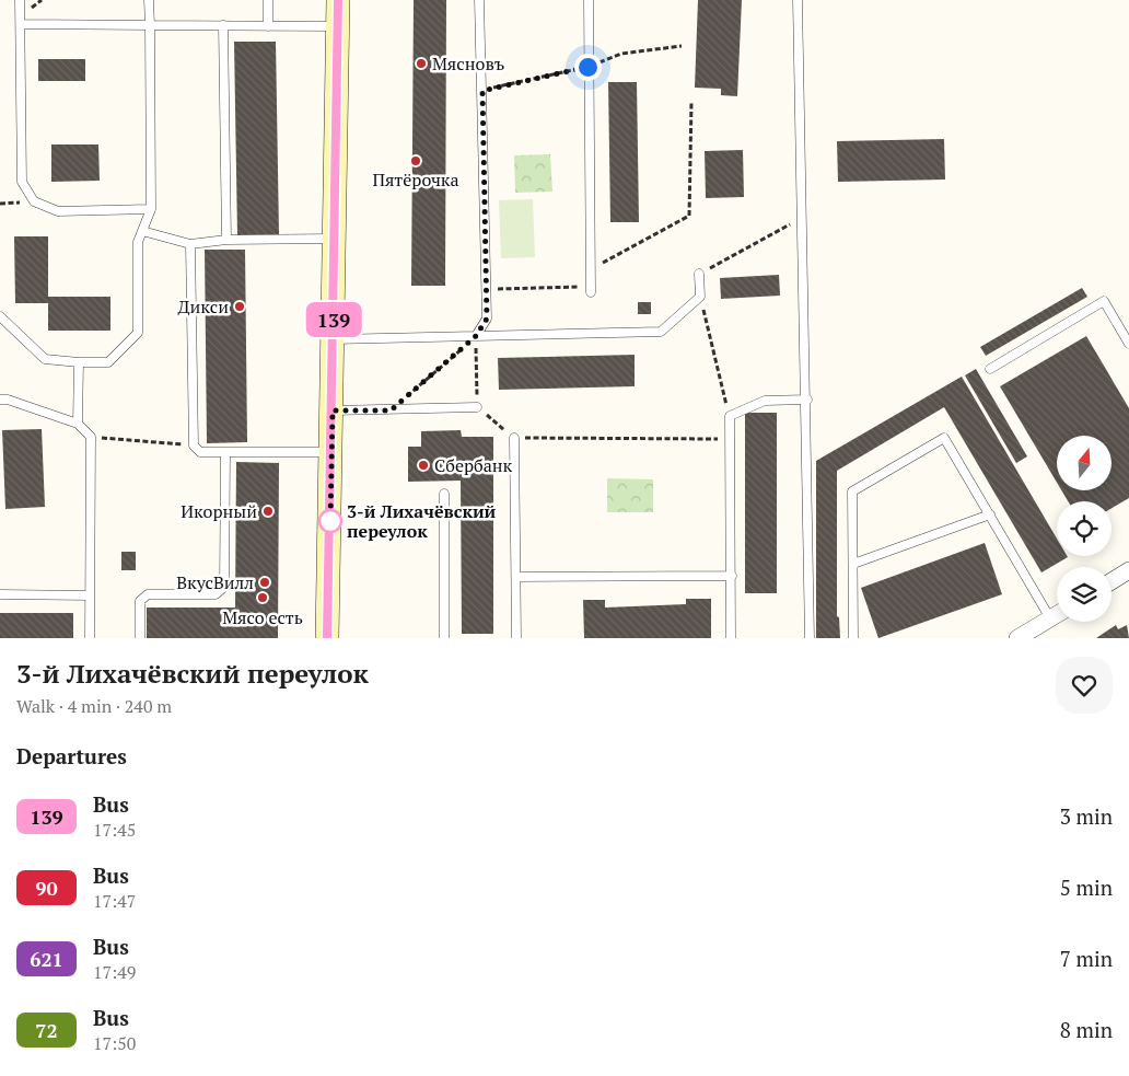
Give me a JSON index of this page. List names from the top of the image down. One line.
{"places":["Мясновъ","Пятёрочка","Дикси","Сбербанк","Икорный","3-й Лихачёвский переулок","ВкусВилл","Мясо есть"],"lines":["bus line 139"],"north":"top","page":{"on_map":"139","heading":[["3-й Лихачёвский переулок","Walk · 4 min · 240 m"],"Departures"],"list":[{"mark":"139","name":"Bus","note":"17:45","value":"3 min"},{"mark":"90","name":"Bus","note":"17:47","value":"5 min"},{"mark":"621","name":"Bus","note":"17:49","value":"7 min"},{"mark":"72","name":"Bus","note":"17:50","value":"8 min"}]}}
